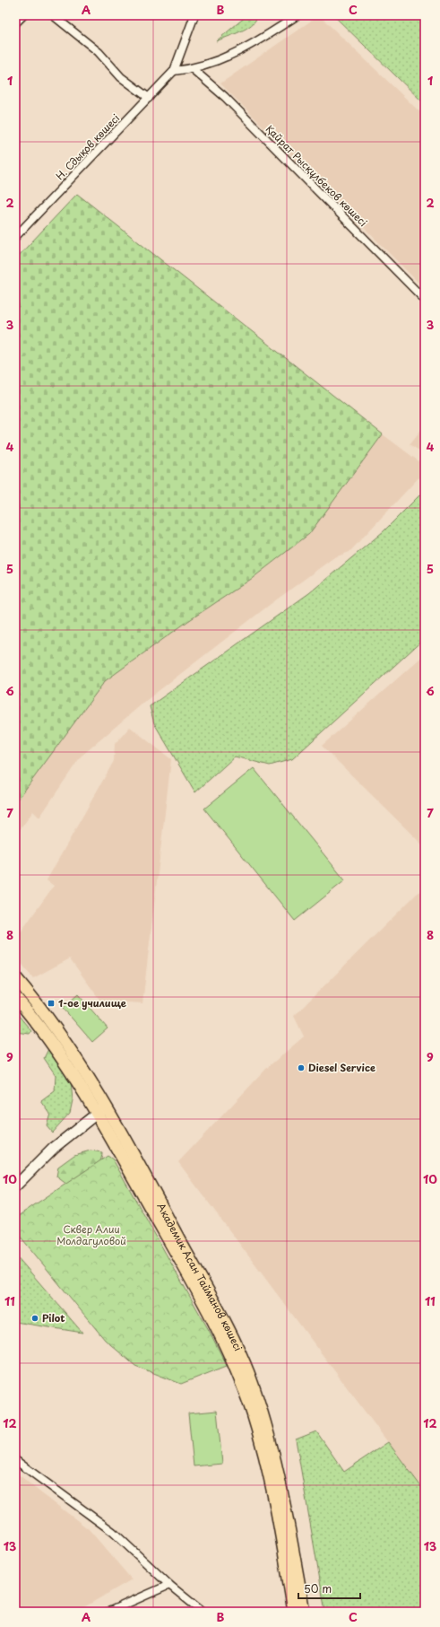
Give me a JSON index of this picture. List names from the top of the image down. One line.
{"streets":{"main road":["Академик Асан Тайманов көшесі"],"street":["Н. Сдықов көшесі","Қайрат Рысқұлбеков көшесі"]},"parks":["Сквер Алии Молдагуловой"],"places":{"transit":["1-ое училище"],"other":["Diesel Service","Pilot"]},"scale_bar":"50 m","grid":{"columns":["A","B","C"],"rows":["1","2","3","4","5","6","7","8","9","10","11","12","13"]}}
